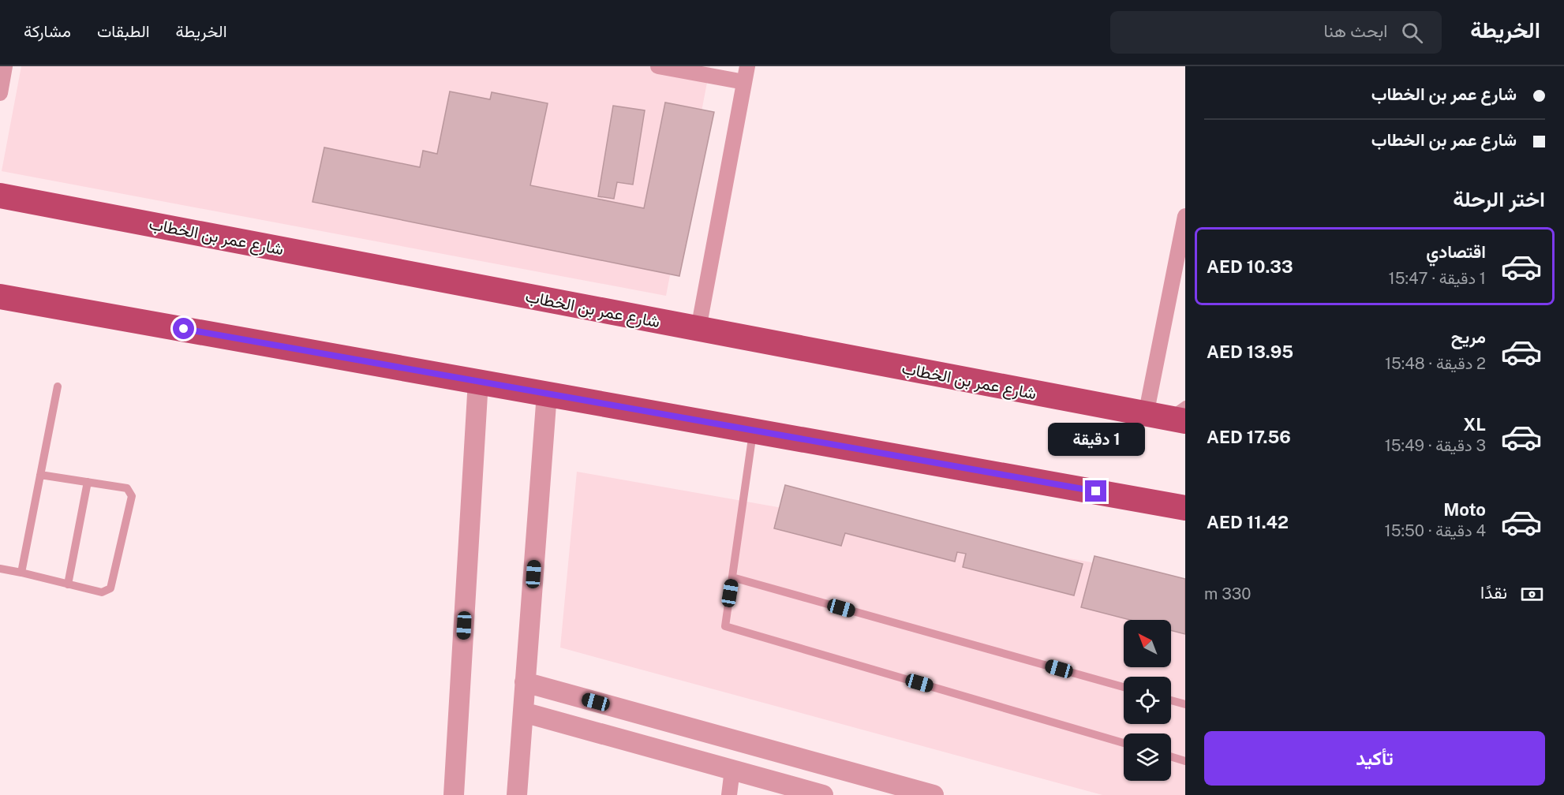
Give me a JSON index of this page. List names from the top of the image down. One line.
{"streets":{"main road":["شارع عمر بن الخطاب"]},"north":"top left","page":{"header":"الخريطة","search":"ابحث هنا","nav":["الخريطة","الطبقات","مشاركة"],"banner":["شارع عمر بن الخطاب","شارع عمر بن الخطاب"],"heading":"اختر الرحلة","list":[{"name":"اقتصادي","note":"1 دقيقة · 15:47","value":"AED 10.33"},{"name":"مريح","note":"2 دقيقة · 15:48","value":"AED 13.95"},{"name":"XL","note":"3 دقيقة · 15:49","value":"AED 17.56"},{"name":"Moto","note":"4 دقيقة · 15:50","value":"AED 11.42"}],"bubble":"1 دقيقة","pay":["نقدًا","330 m"],"buttons":"تأكيد"}}
